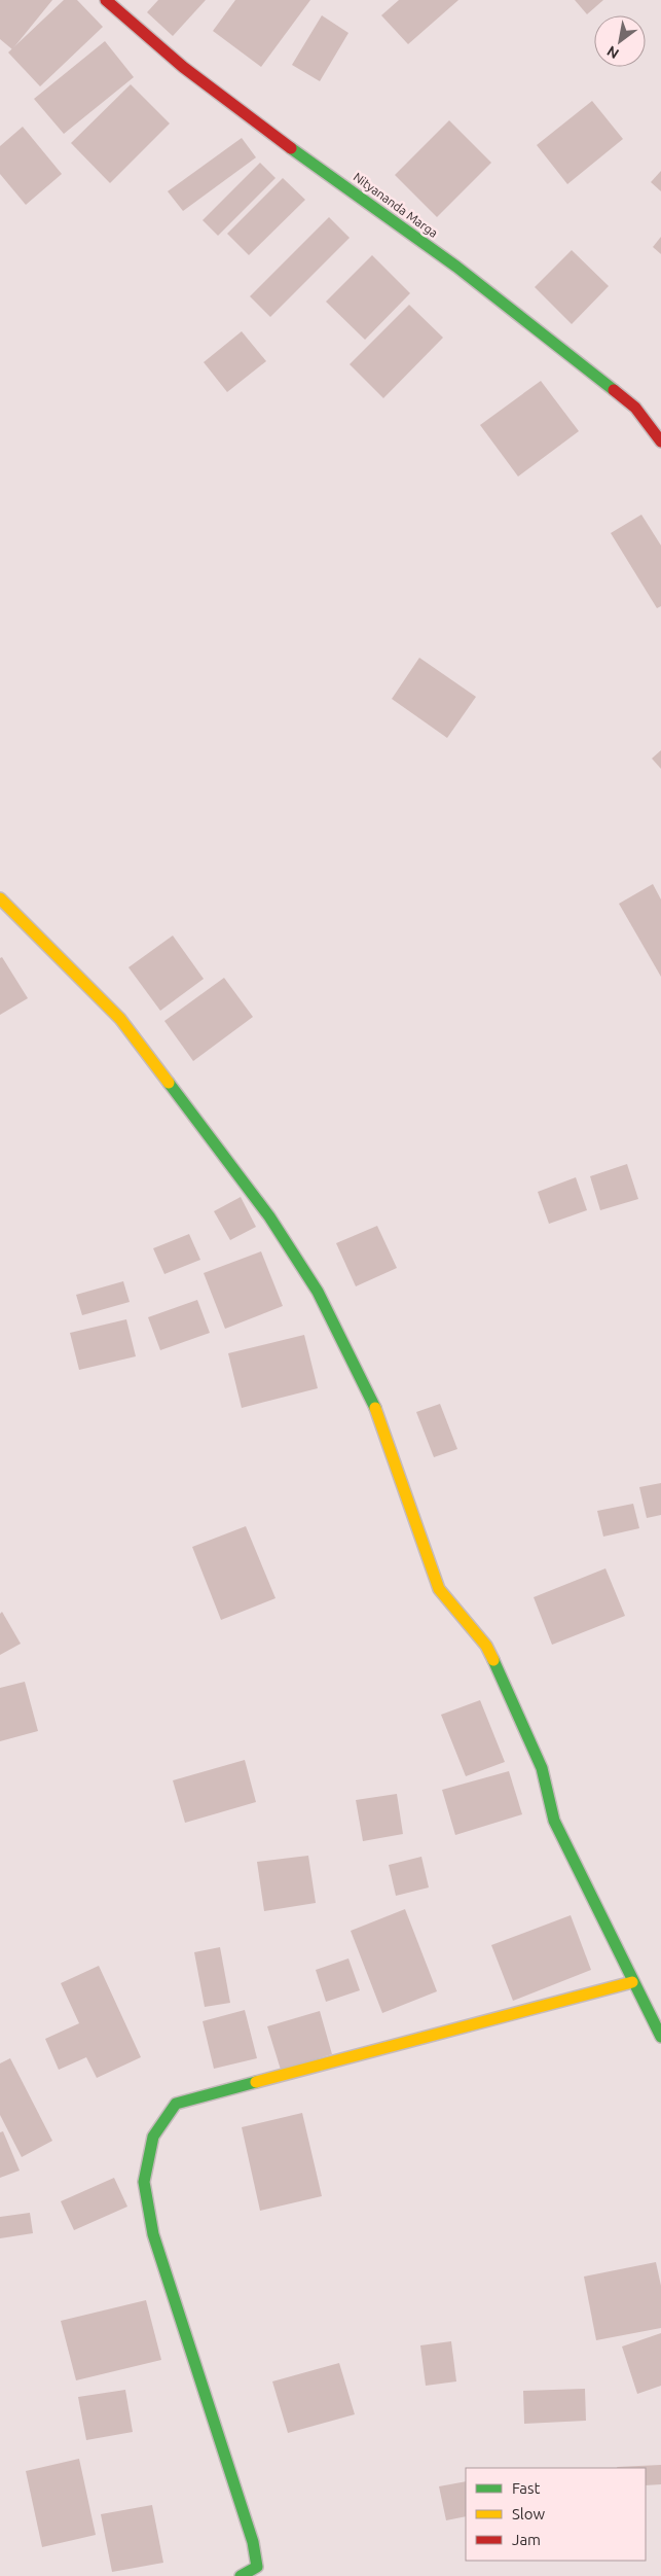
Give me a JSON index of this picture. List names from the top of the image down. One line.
{"streets":{"street":["Nityananda Marga"]},"legend":["Fast","Slow","Jam"],"north":"bottom left"}
